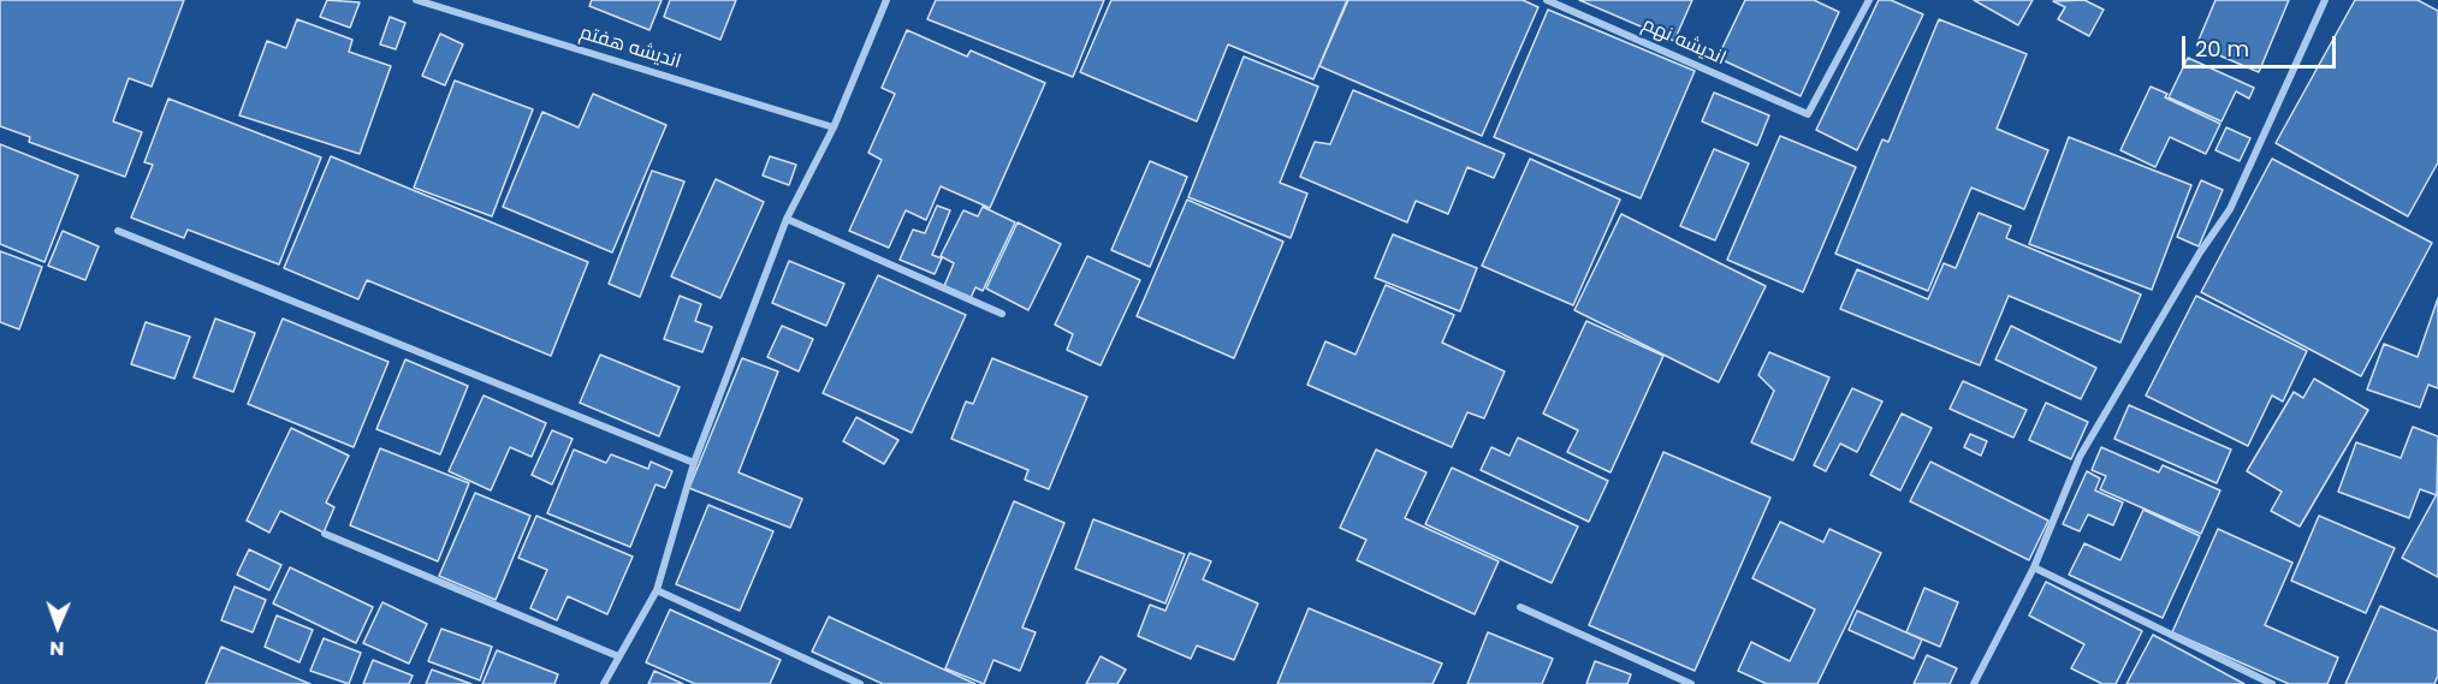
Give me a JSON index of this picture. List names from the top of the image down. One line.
{"streets":{"street":["اندیشه نهم","اندیشه هفتم"]},"scale_bar":"20 m","north":"bottom"}
